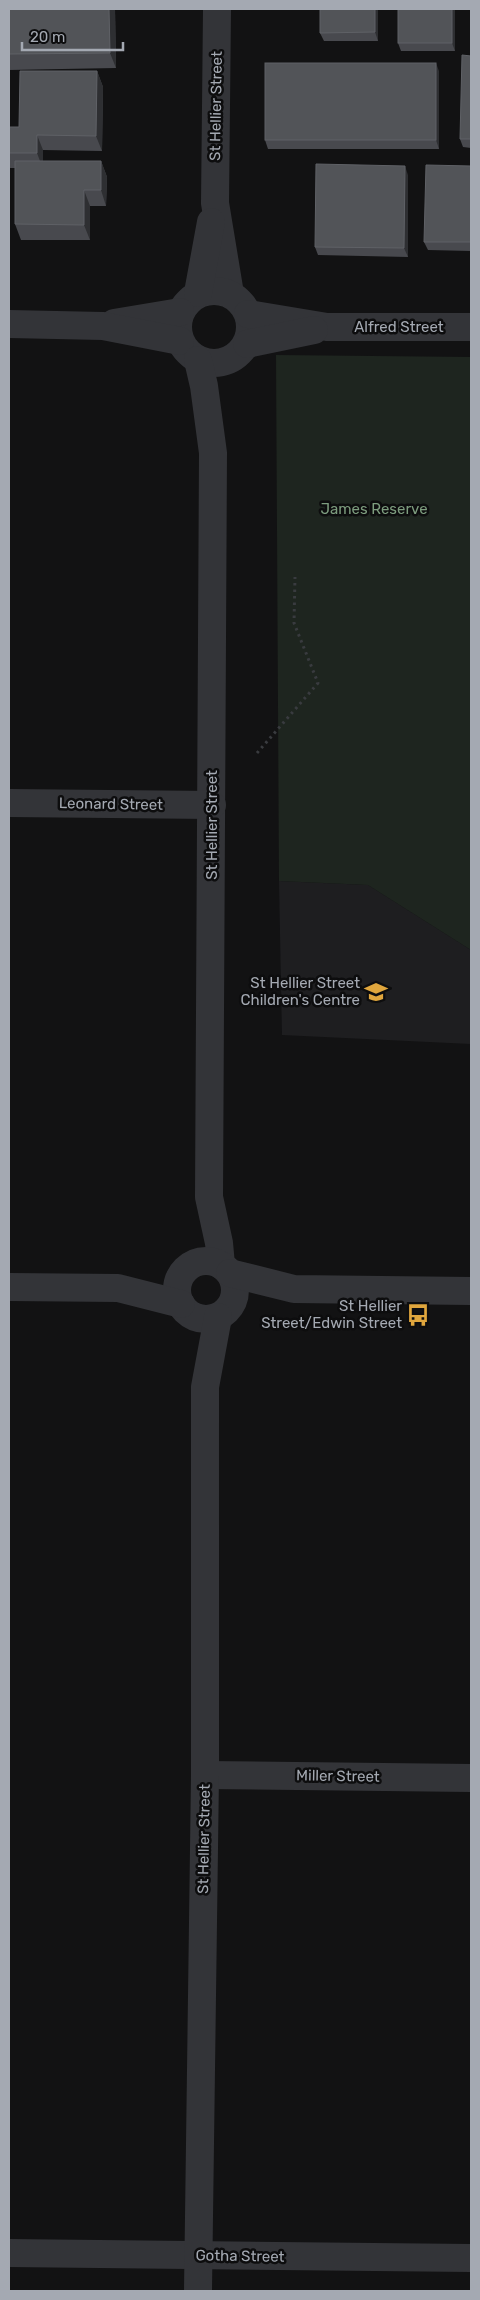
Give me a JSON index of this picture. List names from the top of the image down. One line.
{"streets":{"street":["St Hellier Street","Alfred Street","Leonard Street","Miller Street","Gotha Street"]},"crossings":[["St Hellier Street","Alfred Street"],["St Hellier Street","Leonard Street"],["St Hellier Street","Miller Street"],["St Hellier Street","Gotha Street"]],"parks":["James Reserve"],"places":{"school or university":["St Hellier Street Children's Centre"],"bus stop":["St Hellier Street/Edwin Street"]},"scale_bar":"20 m"}
